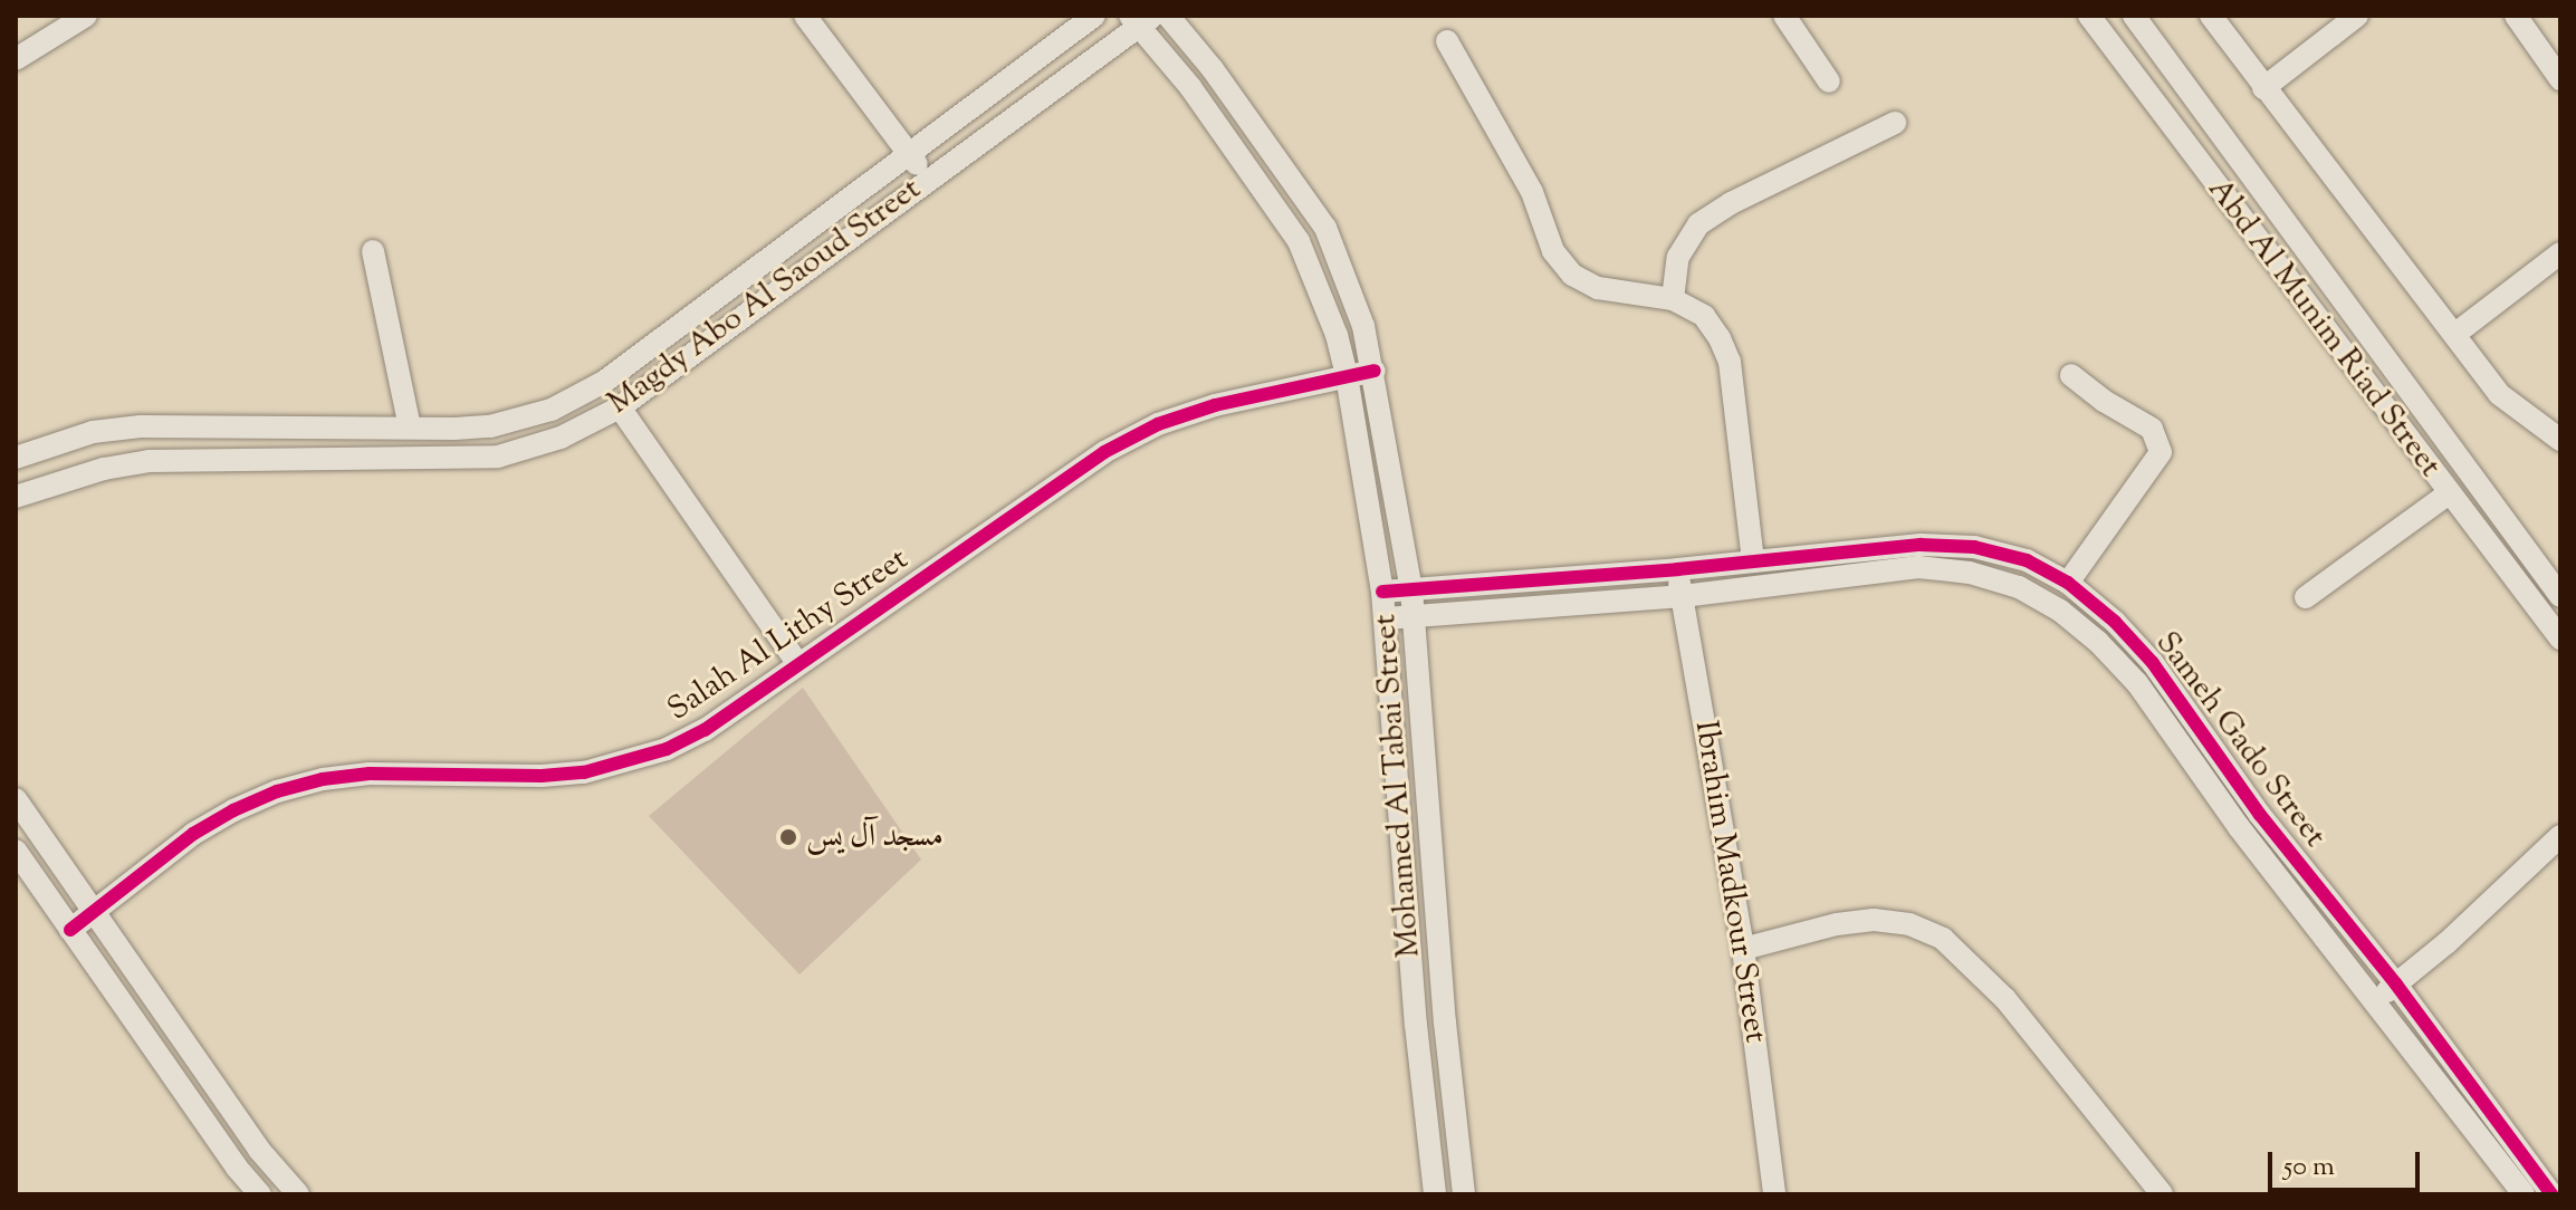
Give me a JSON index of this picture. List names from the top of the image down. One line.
{"streets":{"street":["Magdy Abo Al Saoud Street","Abd Al Munim Riad Street","Salah Al Lithy Street","Sameh Gado Street","Mohamed Al Tabai Street","Ibrahim Madkour Street"]},"crossings":[["Magdy Abo Al Saoud Street","Mohamed Al Tabai Street"],["Salah Al Lithy Street","Mohamed Al Tabai Street"],["Sameh Gado Street","Mohamed Al Tabai Street"],["Sameh Gado Street","Ibrahim Madkour Street"]],"places":["مسجد آل يس"],"scale_bar":"50 m"}
